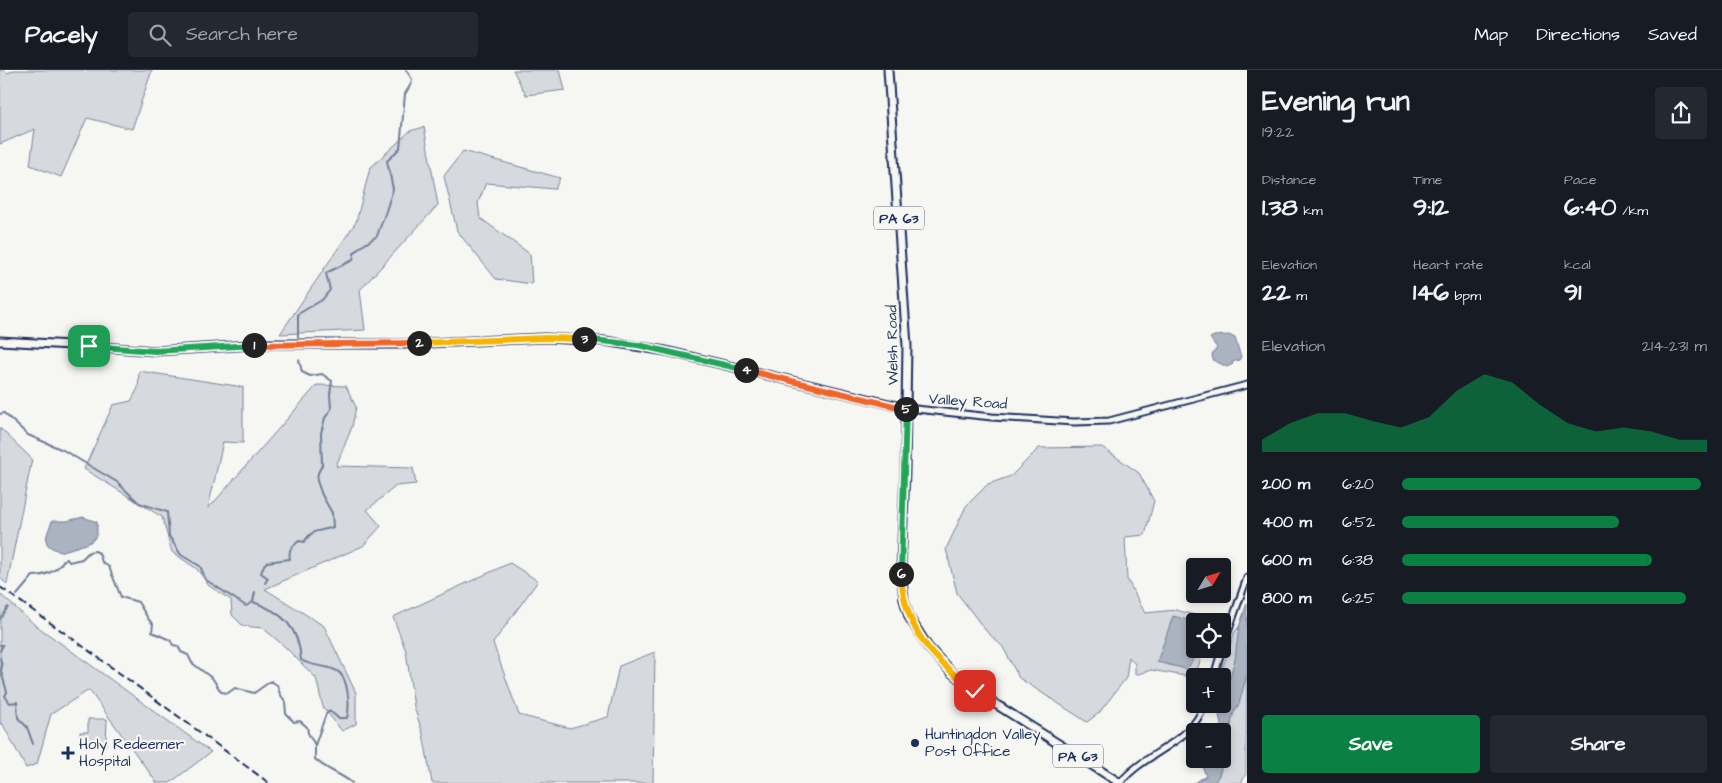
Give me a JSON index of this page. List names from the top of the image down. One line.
{"streets":{"main road":["PA 63","Welsh Road","Valley Road"]},"crossings":[["Welsh Road","Valley Road"]],"places":{"other":["Huntingdon Valley Post Office"],"health":["Holy Redeemer Hospital"]},"north":"top right","page":{"header":"Pacely","search":"Search here","nav":["Map","Directions","Saved"],"heading":["Evening run","19:22"],"stats":[["Distance","1.38 km"],["Time","9:12"],["Pace","6:40 /km"],["Elevation","22 m"],["Heart rate","146 bpm"],["kcal","91"]],"chart":["Elevation","214–231 m"],"pins":["3","2","1","4","5","6"],"list":[{"name":"200 m","note":"6:20"},{"name":"400 m","note":"6:52"},{"name":"600 m","note":"6:38"},{"name":"800 m","note":"6:25"}],"map_buttons":["+","−"],"buttons":["Save","Share"]}}
